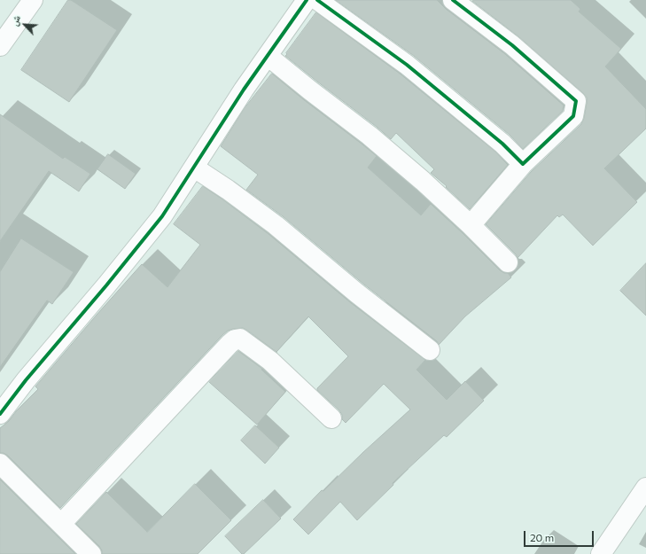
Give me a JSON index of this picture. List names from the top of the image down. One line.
{"scale_bar":"20 m","north":"top left"}
